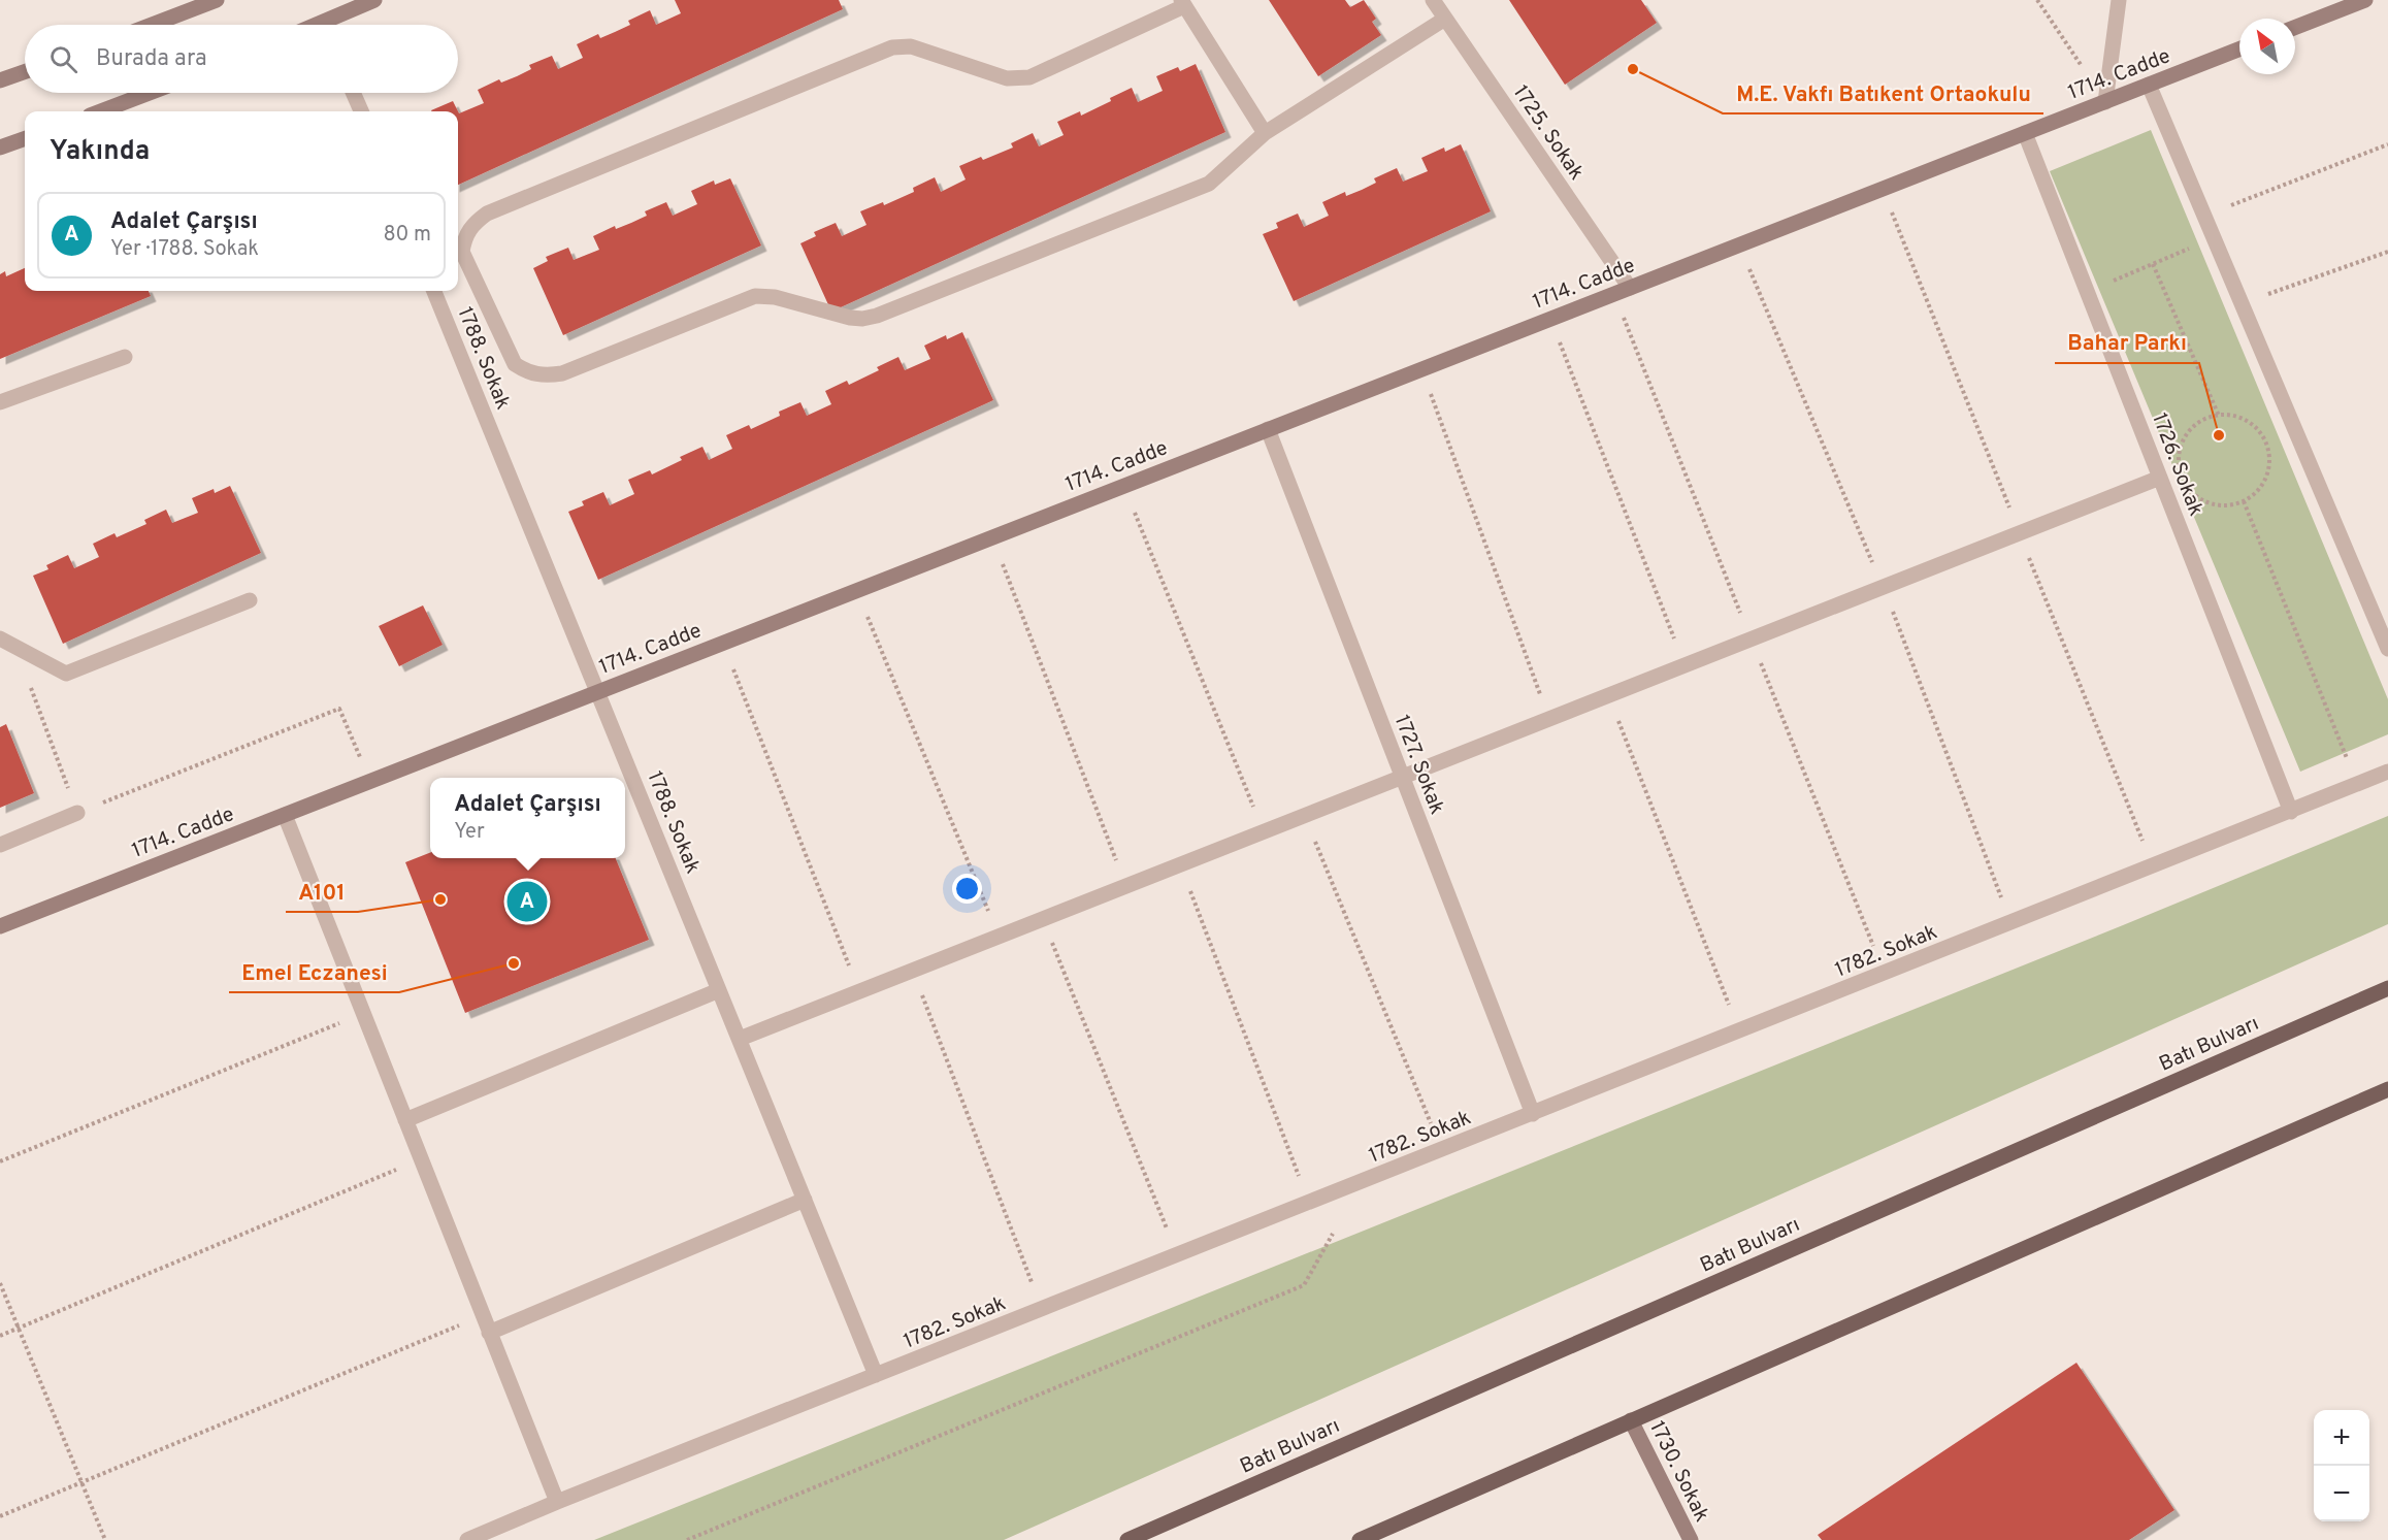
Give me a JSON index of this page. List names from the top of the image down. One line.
{"streets":{"main road":["Batı Bulvarı"],"street":["1714. Cadde","1725. Sokak","1788. Sokak","1726. Sokak","1727. Sokak","1782. Sokak","1730. Sokak"]},"crossings":[["1714. Cadde","1725. Sokak"],["1714. Cadde","1788. Sokak"],["1714. Cadde","1726. Sokak"],["1714. Cadde","1727. Sokak"],["1788. Sokak","1782. Sokak"],["1726. Sokak","1782. Sokak"],["1727. Sokak","1782. Sokak"]],"places":["M.E. Vakfı Batıkent Ortaokulu","Bahar Parkı","A101","Emel Eczanesi"],"north":"top left","page":{"search":"Burada ara","heading":"Yakında","list":[{"mark":"A","name":"Adalet Çarşısı","note":"Yer · 1788. Sokak","value":"80 m"}],"popup":["Adalet Çarşısı","Yer"],"pins":"A","map_buttons":["+","−"]}}
